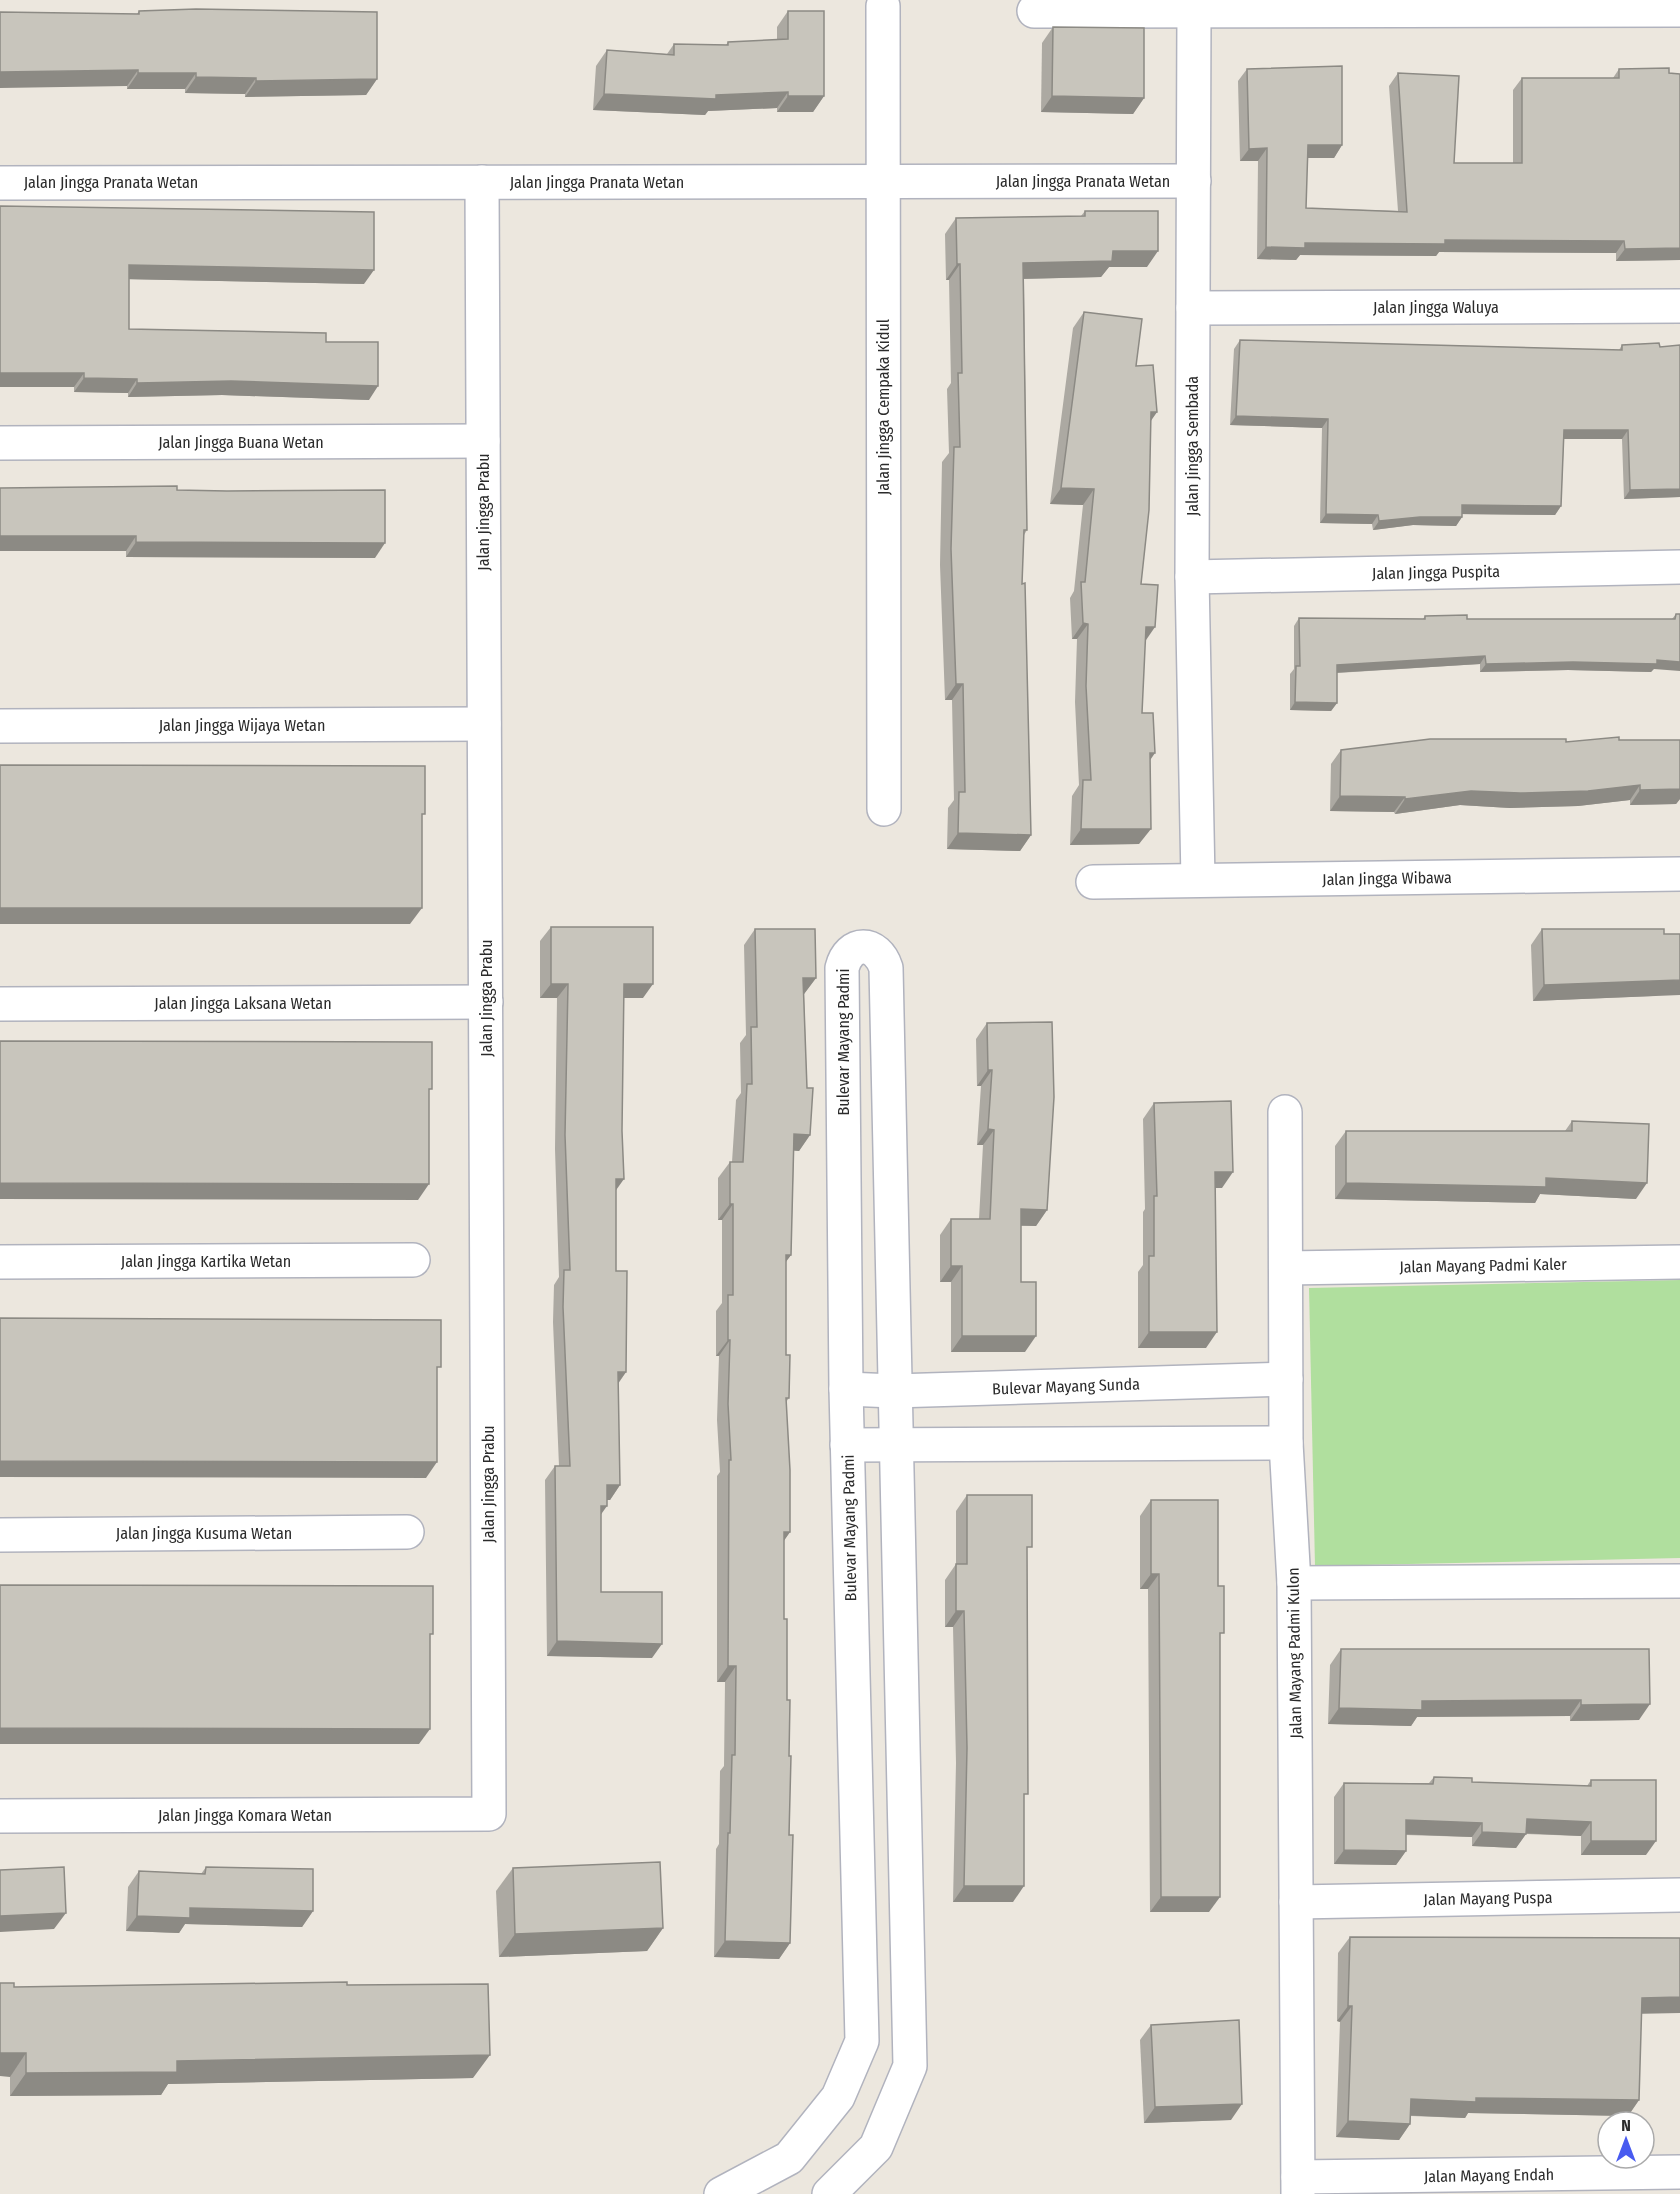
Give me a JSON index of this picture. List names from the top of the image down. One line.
{"streets":{"street":["Jalan Jingga Pranata Wetan","Jalan Jingga Waluya","Jalan Jingga Cempaka Kidul","Jalan Jingga Buana Wetan","Jalan Jingga Sembada","Jalan Jingga Prabu","Jalan Jingga Puspita","Jalan Jingga Wijaya Wetan","Jalan Jingga Wibawa","Jalan Jingga Laksana Wetan","Bulevar Mayang Padmi","Jalan Jingga Kartika Wetan","Jalan Mayang Padmi Kaler","Bulevar Mayang Sunda","Jalan Jingga Kusuma Wetan","Jalan Mayang Padmi Kulon","Jalan Jingga Komara Wetan","Jalan Mayang Puspa","Jalan Mayang Endah"]},"crossings":[["Jalan Jingga Pranata Wetan","Jalan Jingga Cempaka Kidul"],["Jalan Jingga Pranata Wetan","Jalan Jingga Sembada"],["Jalan Jingga Pranata Wetan","Jalan Jingga Prabu"],["Jalan Jingga Waluya","Jalan Jingga Sembada"],["Jalan Jingga Buana Wetan","Jalan Jingga Prabu"],["Jalan Jingga Sembada","Jalan Jingga Puspita"],["Jalan Jingga Sembada","Jalan Jingga Wibawa"],["Jalan Jingga Prabu","Jalan Jingga Wijaya Wetan"],["Jalan Jingga Prabu","Jalan Jingga Laksana Wetan"],["Jalan Jingga Prabu","Jalan Jingga Komara Wetan"],["Bulevar Mayang Padmi","Bulevar Mayang Sunda"],["Jalan Mayang Padmi Kaler","Jalan Mayang Padmi Kulon"],["Bulevar Mayang Sunda","Jalan Mayang Padmi Kulon"],["Jalan Mayang Padmi Kulon","Jalan Mayang Puspa"],["Jalan Mayang Padmi Kulon","Jalan Mayang Endah"]],"north":"top"}
